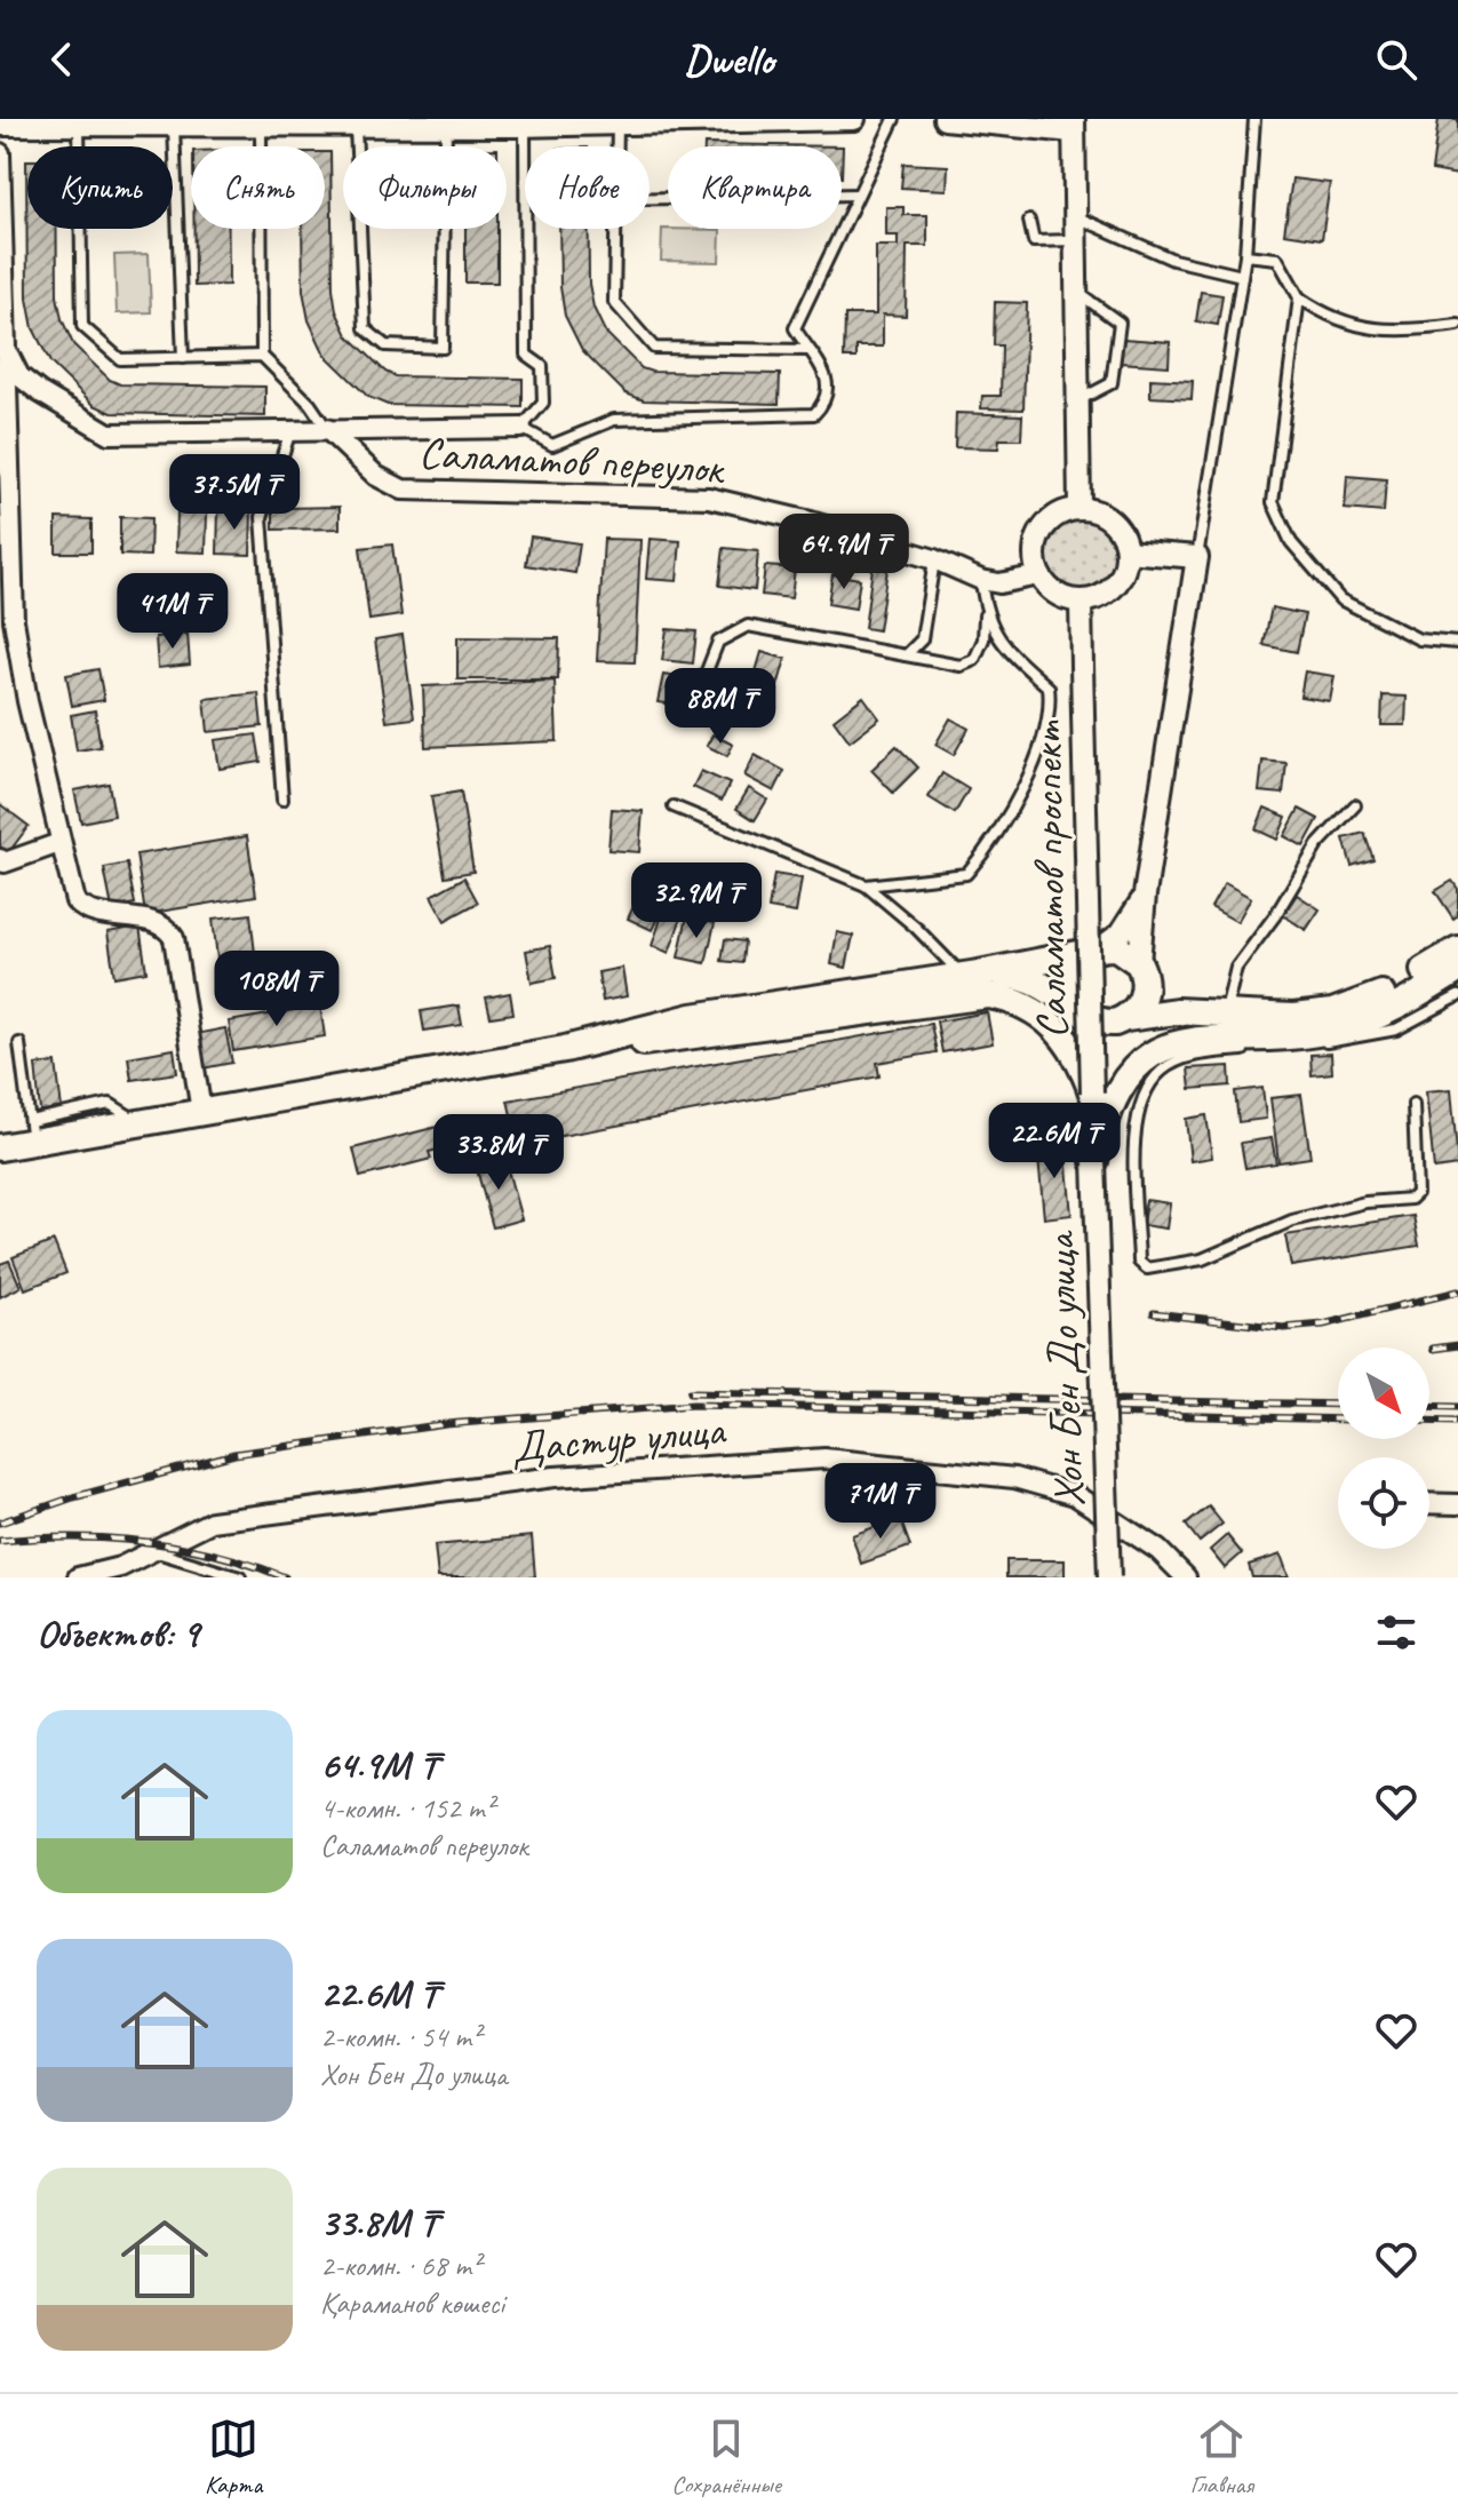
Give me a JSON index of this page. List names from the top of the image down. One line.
{"streets":{"street":["Саламатов переулок","Саламатов проспект","Хон Бен До улица","Дастур улица"]},"crossings":[["Саламатов переулок","Саламатов проспект"],["Саламатов проспект","Хон Бен До улица"]],"north":"bottom right","page":{"header":"Dwello","chip":["Купить","Снять","Фильтры","Новое","Квартира"],"price":["37.5M ₸","64.9M ₸","41M ₸","88M ₸","32.9M ₸","108M ₸","22.6M ₸","33.8M ₸","71M ₸"],"heading":"Объектов: 9","list":[{"name":"64.9M ₸","note":"4-комн. · 152 m² · Саламатов переулок"},{"name":"22.6M ₸","note":"2-комн. · 54 m² · Хон Бен До улица"},{"name":"33.8M ₸","note":"2-комн. · 68 m² · Қараманов көшесі"}],"tabs":["Карта","Сохранённые","Главная"]}}
